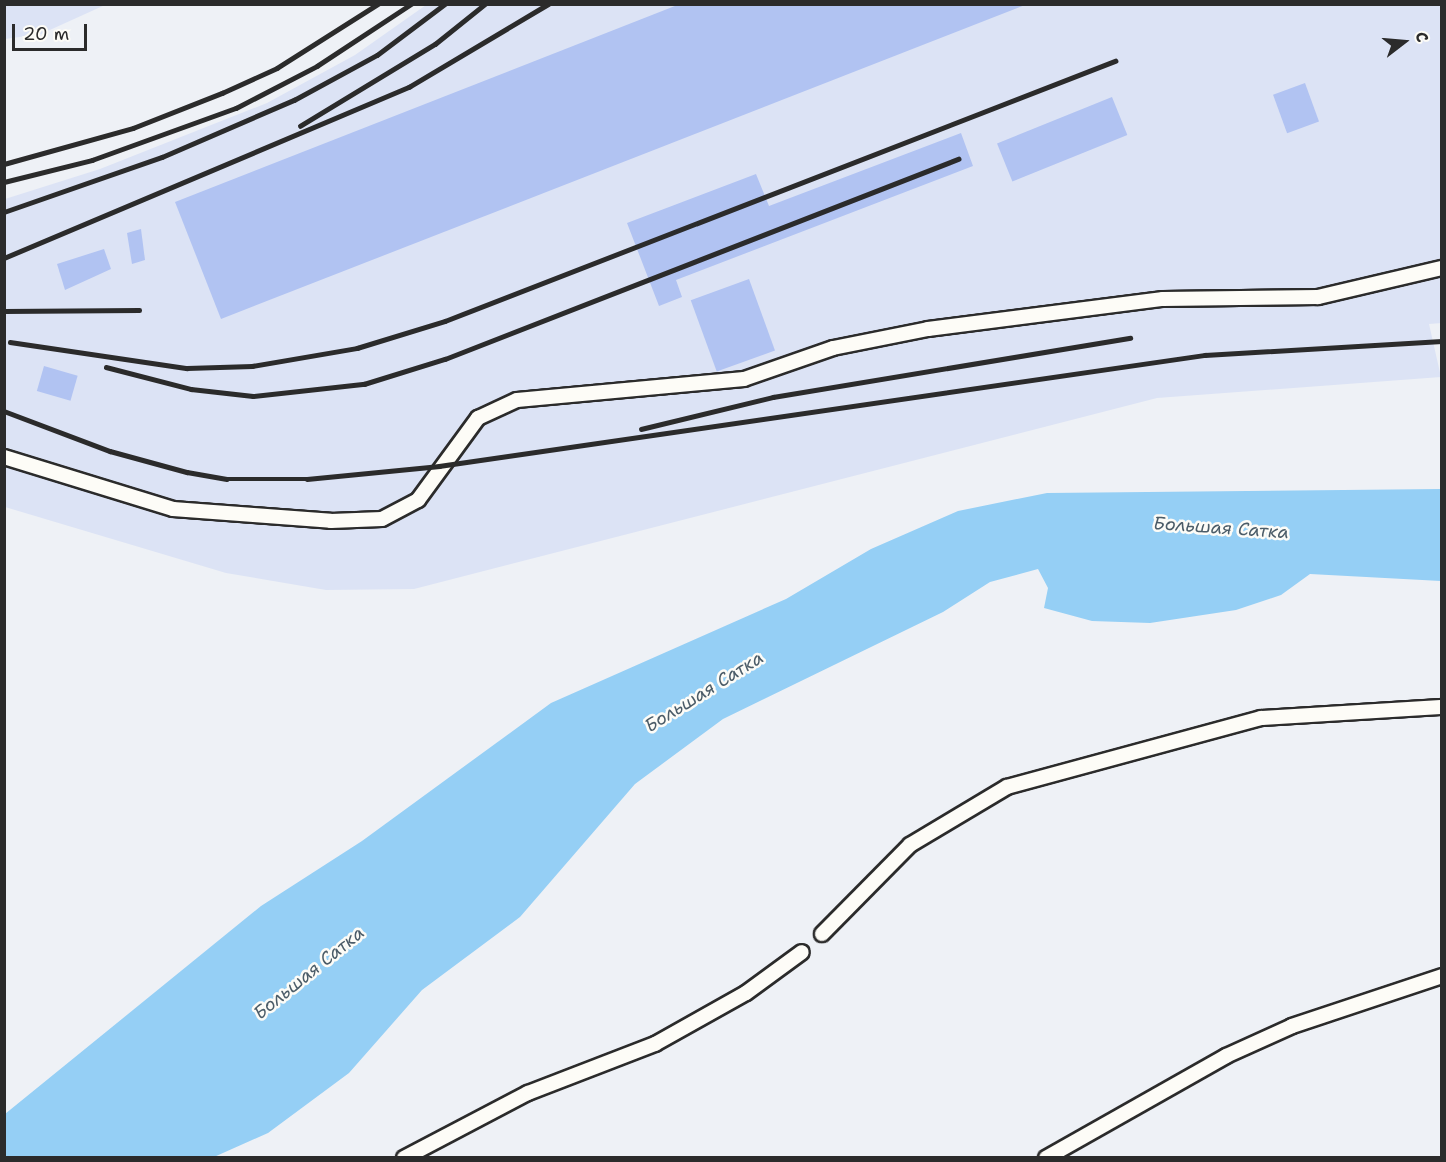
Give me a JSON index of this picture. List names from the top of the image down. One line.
{"water":["Большая Сатка"],"scale_bar":"20 m","north":"right"}
